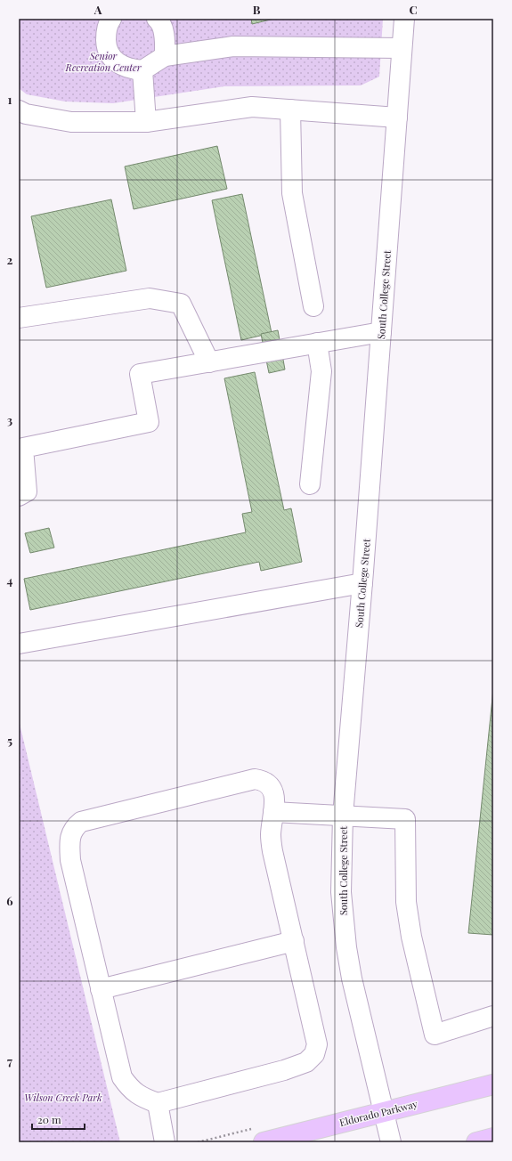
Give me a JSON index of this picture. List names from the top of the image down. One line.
{"streets":{"main road":["Eldorado Parkway"],"street":["South College Street"]},"crossings":[["South College Street","Eldorado Parkway"]],"parks":["Senior Recreation Center","Wilson Creek Park"],"scale_bar":"20 m","grid":{"columns":["A","B","C"],"rows":["1","2","3","4","5","6","7"]}}
